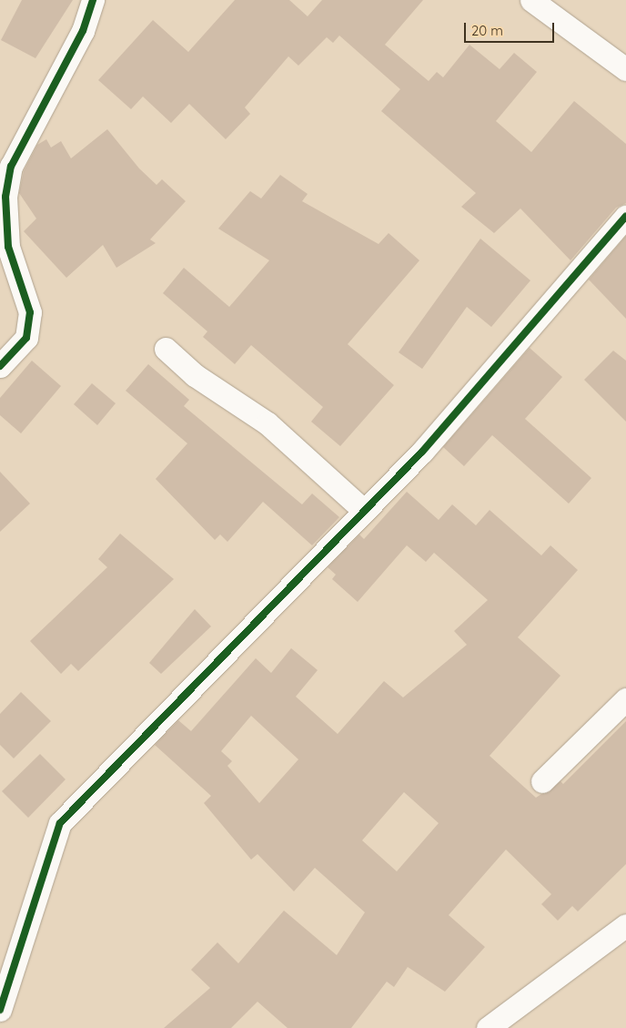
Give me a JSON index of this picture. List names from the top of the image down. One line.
{"scale_bar":"20 m"}
